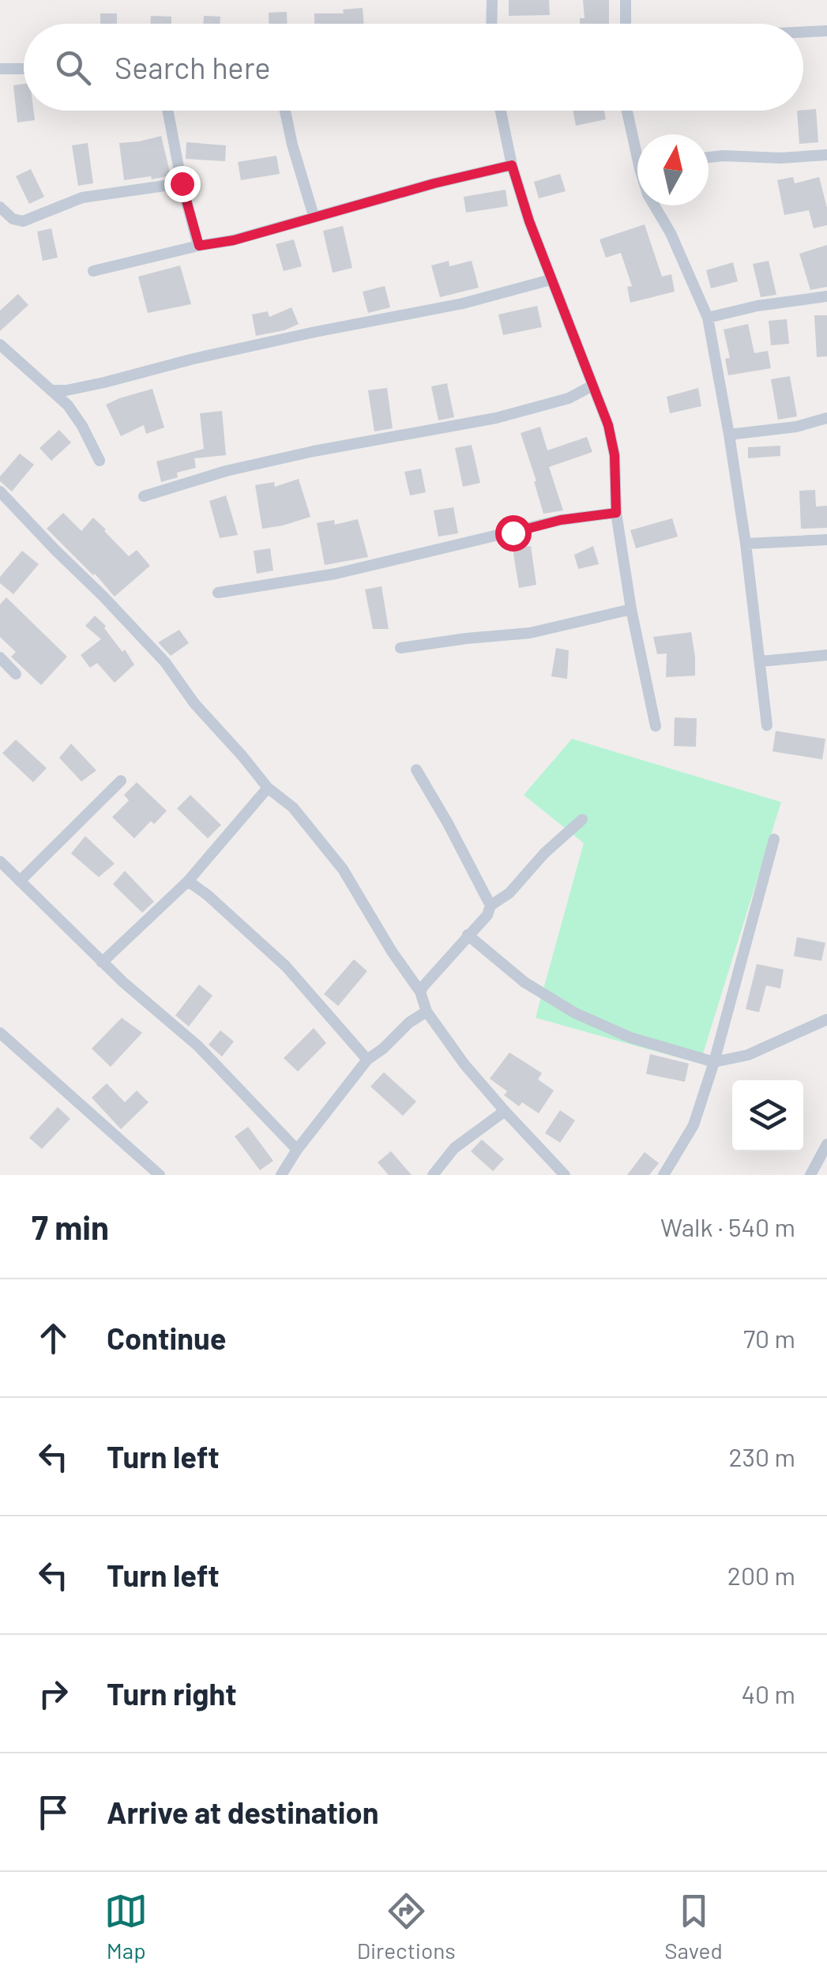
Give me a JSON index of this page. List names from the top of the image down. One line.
{"north":"top","page":{"search":"Search here","heading":["7 min","Walk · 540 m"],"list":[["Continue","70 m"],["Turn left","230 m"],["Turn left","200 m"],["Turn right","40 m"],"Arrive at destination"],"nav":["Map","Directions","Saved"]}}
